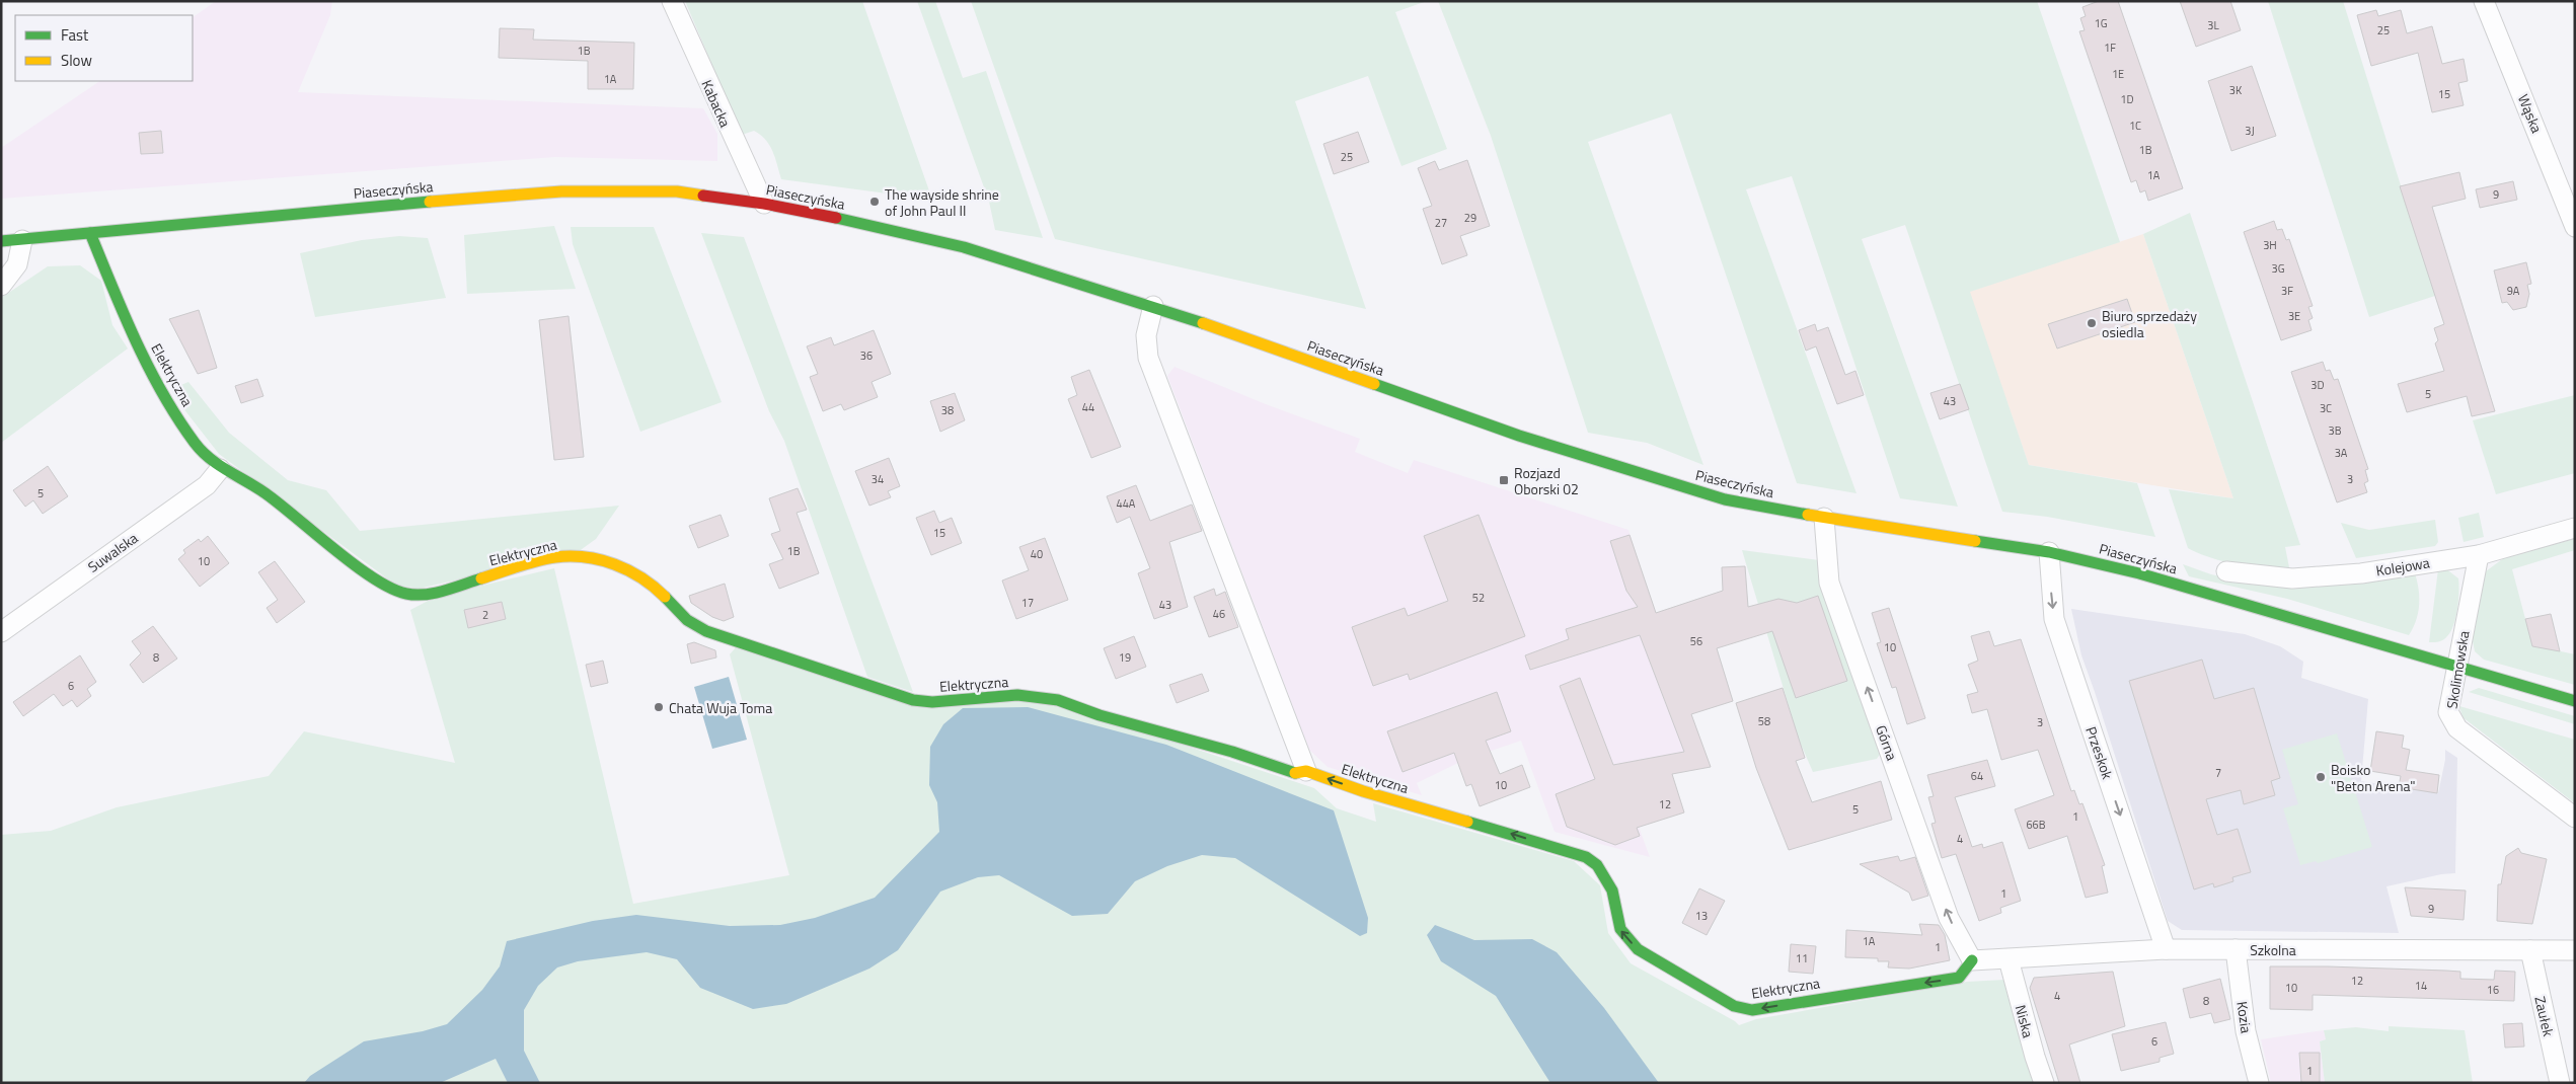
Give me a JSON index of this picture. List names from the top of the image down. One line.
{"streets":{"main road":["Piaseczyńska","Elektryczna"],"street":["Kabacka","Wąska","Suwalska","Kolejowa","Skolimowska","Górna","Przeskok","Szkolna","Zaułek","Kozia","Niska"]},"crossings":[["Kabacka","Piaseczyńska"],["Piaseczyńska","Elektryczna"],["Piaseczyńska","Skolimowska"],["Piaseczyńska","Górna"],["Piaseczyńska","Przeskok"],["Elektryczna","Suwalska"],["Elektryczna","Górna"],["Elektryczna","Szkolna"],["Kolejowa","Skolimowska"],["Górna","Szkolna"],["Przeskok","Szkolna"],["Szkolna","Zaułek"],["Szkolna","Kozia"],["Szkolna","Niska"]],"one_way":["Górna","Przeskok"],"places":{"other":["The wayside shrine of John Paul II","Biuro sprzedaży osiedla","Chata Wuja Toma","Boisko \"Beton Arena\""],"transit":["Rozjazd Oborski 02"]},"house_numbers":["1G","3L","25","1F","1B","1E","1A","3K","15","1D","1C","3J","1B","25","1A","9","29","27","3H","3G","3F","9A","3E","36","3D","5","43","44","3C","38","3B","3A","34","3","5","44A","15","1B","40","10","52","17","43","46","2","56","10","8","19","6","58","3","7","64","10","12","5","1","66B","4","1","9","13","1A","1","11","12","14","10","16","4","8","6","1"],"legend":["Fast","Slow"]}
